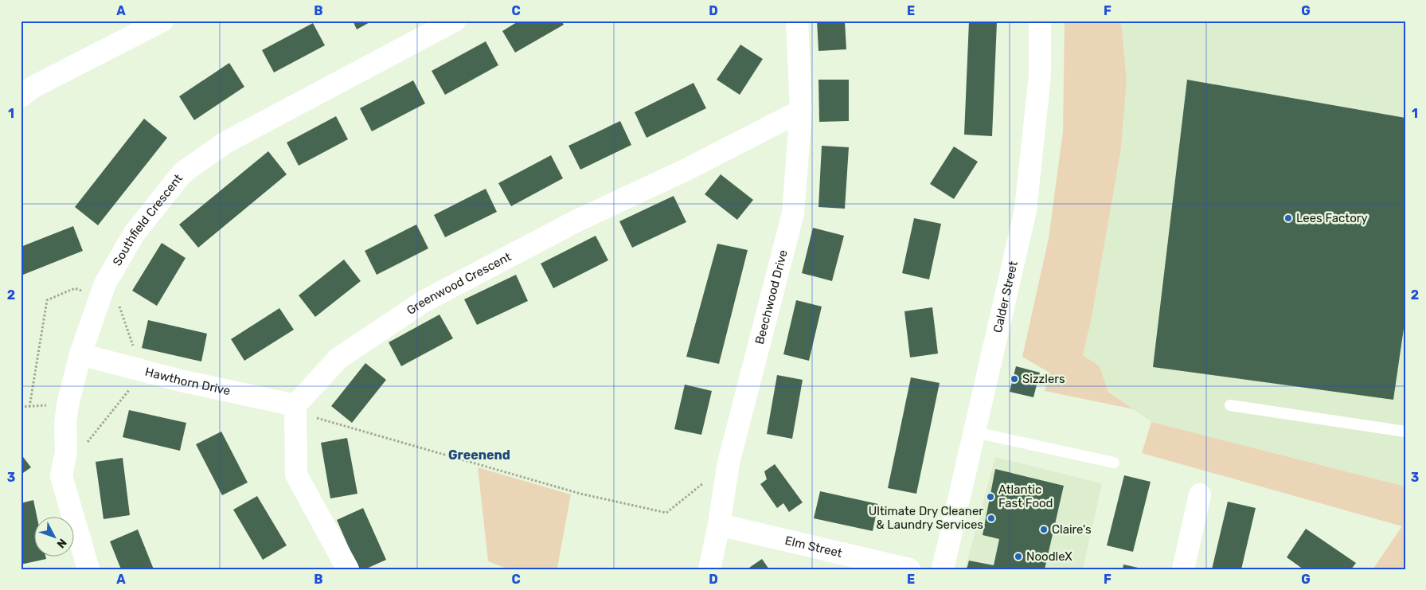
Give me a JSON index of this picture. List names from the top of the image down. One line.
{"streets":{"street":["Southfield Crescent","Greenwood Crescent","Beechwood Drive","Calder Street","Hawthorn Drive","Elm Street"]},"crossings":[["Southfield Crescent","Hawthorn Drive"],["Greenwood Crescent","Beechwood Drive"],["Greenwood Crescent","Hawthorn Drive"],["Beechwood Drive","Elm Street"]],"districts":["Greenend"],"places":["Lees Factory","Sizzlers","Atlantic Fast Food","Ultimate Dry Cleaner & Laundry Services","Claire's","NoodleX"],"north":"bottom right","grid":{"columns":["A","B","C","D","E","F","G"],"rows":["1","2","3"]}}
